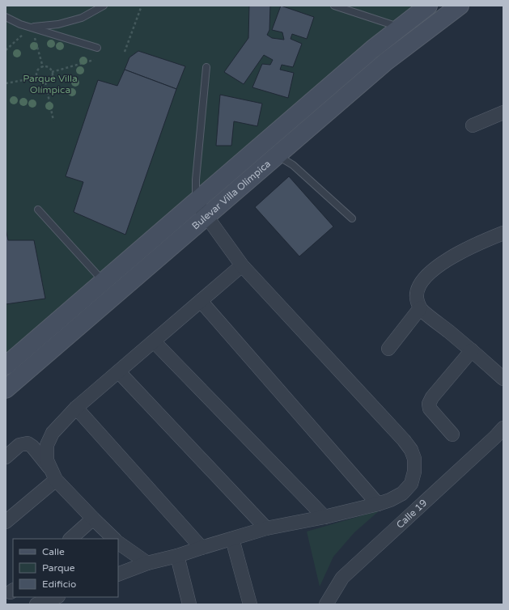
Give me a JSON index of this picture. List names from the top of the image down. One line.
{"streets":{"main road":["Bulevar Villa Olímpica"],"street":["Calle 19"]},"parks":["Parque Villa Olímpica"],"legend":["Calle","Parque","Edificio"]}
